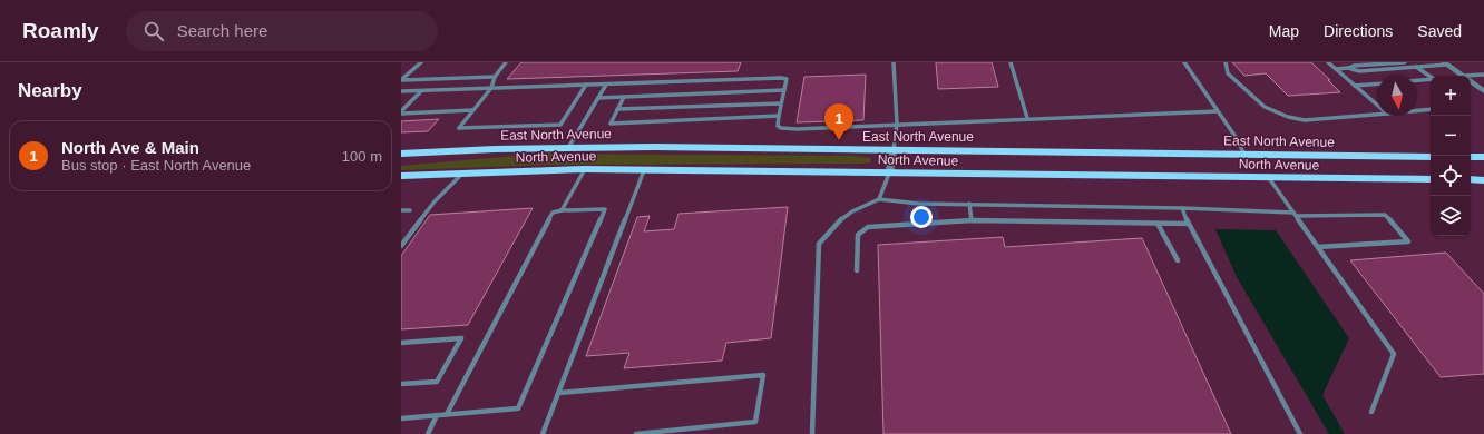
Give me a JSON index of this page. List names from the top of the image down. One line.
{"streets":{"main road":["East North Avenue","North Avenue"]},"north":"bottom","page":{"header":"Roamly","search":"Search here","nav":["Map","Directions","Saved"],"heading":"Nearby","map_buttons":["+","−"],"pins":"1","list":[{"mark":"1","name":"North Ave & Main","note":"Bus stop · East North Avenue","value":"100 m"}]}}
